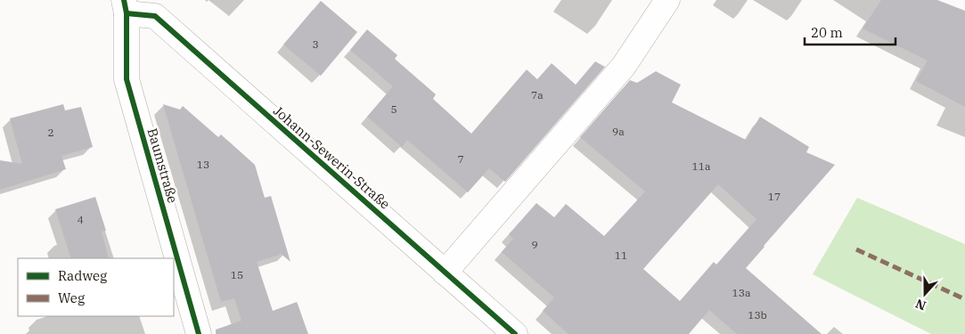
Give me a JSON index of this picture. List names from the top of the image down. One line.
{"streets":{"street":["Johann-Sewerin-Straße","Baumstraße"]},"crossings":[["Johann-Sewerin-Straße","Baumstraße"]],"house_numbers":["3","7a","5","9a","2","7","13","11a","17","4","9","11","15","13a","13b"],"legend":["Radweg","Weg"],"scale_bar":"20 m","north":"bottom"}
